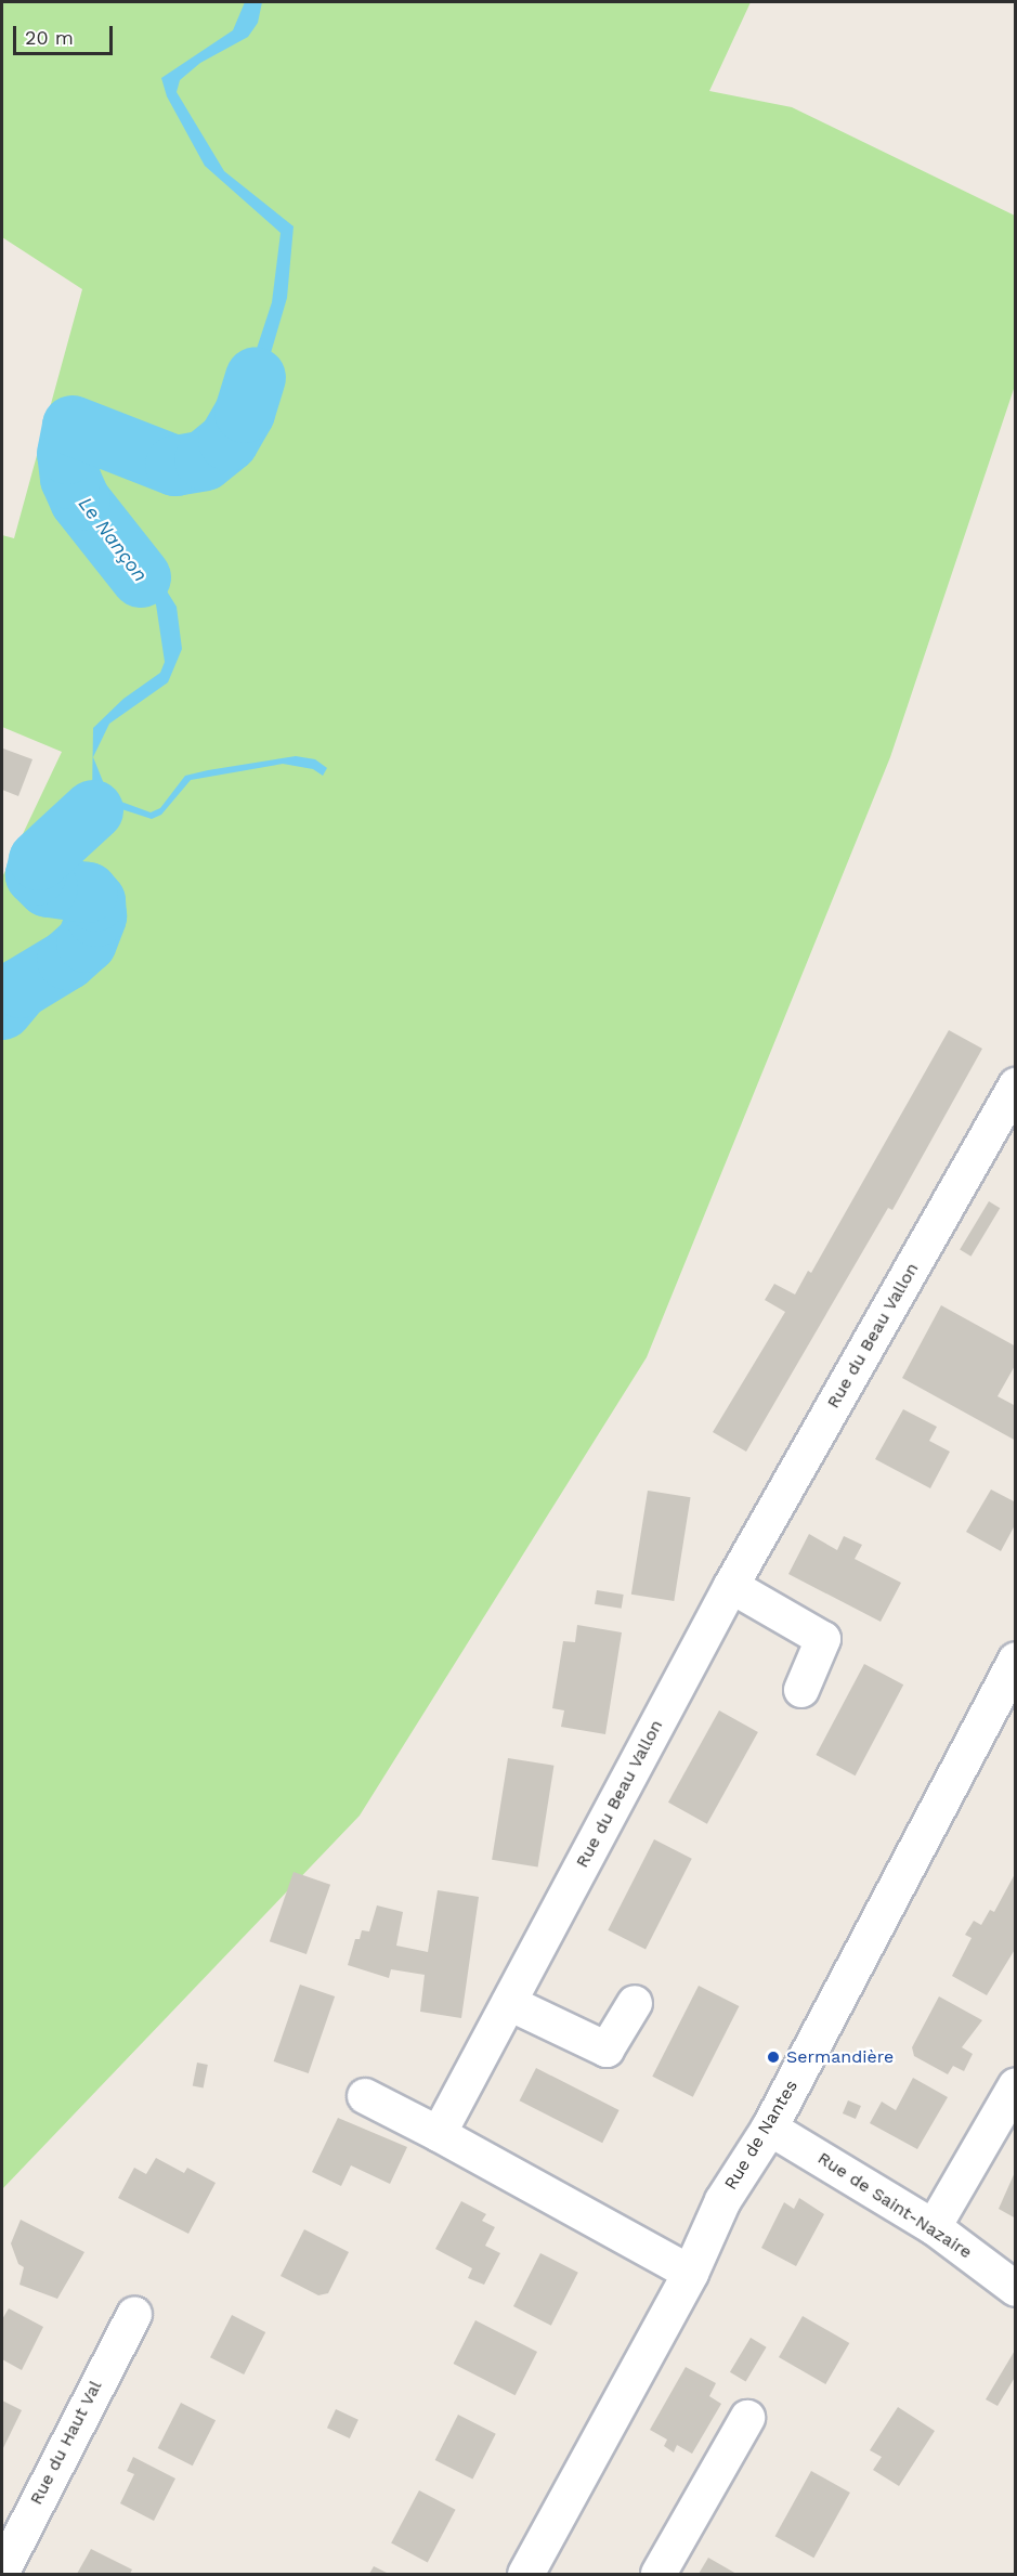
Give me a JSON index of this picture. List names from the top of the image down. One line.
{"streets":{"main road":["Rue de Nantes"],"street":["Rue du Beau Vallon","Rue de Saint-Nazaire","Rue du Haut Val"]},"crossings":[["Rue de Nantes","Rue de Saint-Nazaire"]],"water":["Le Nançon"],"places":["Sermandière"],"scale_bar":"20 m"}
